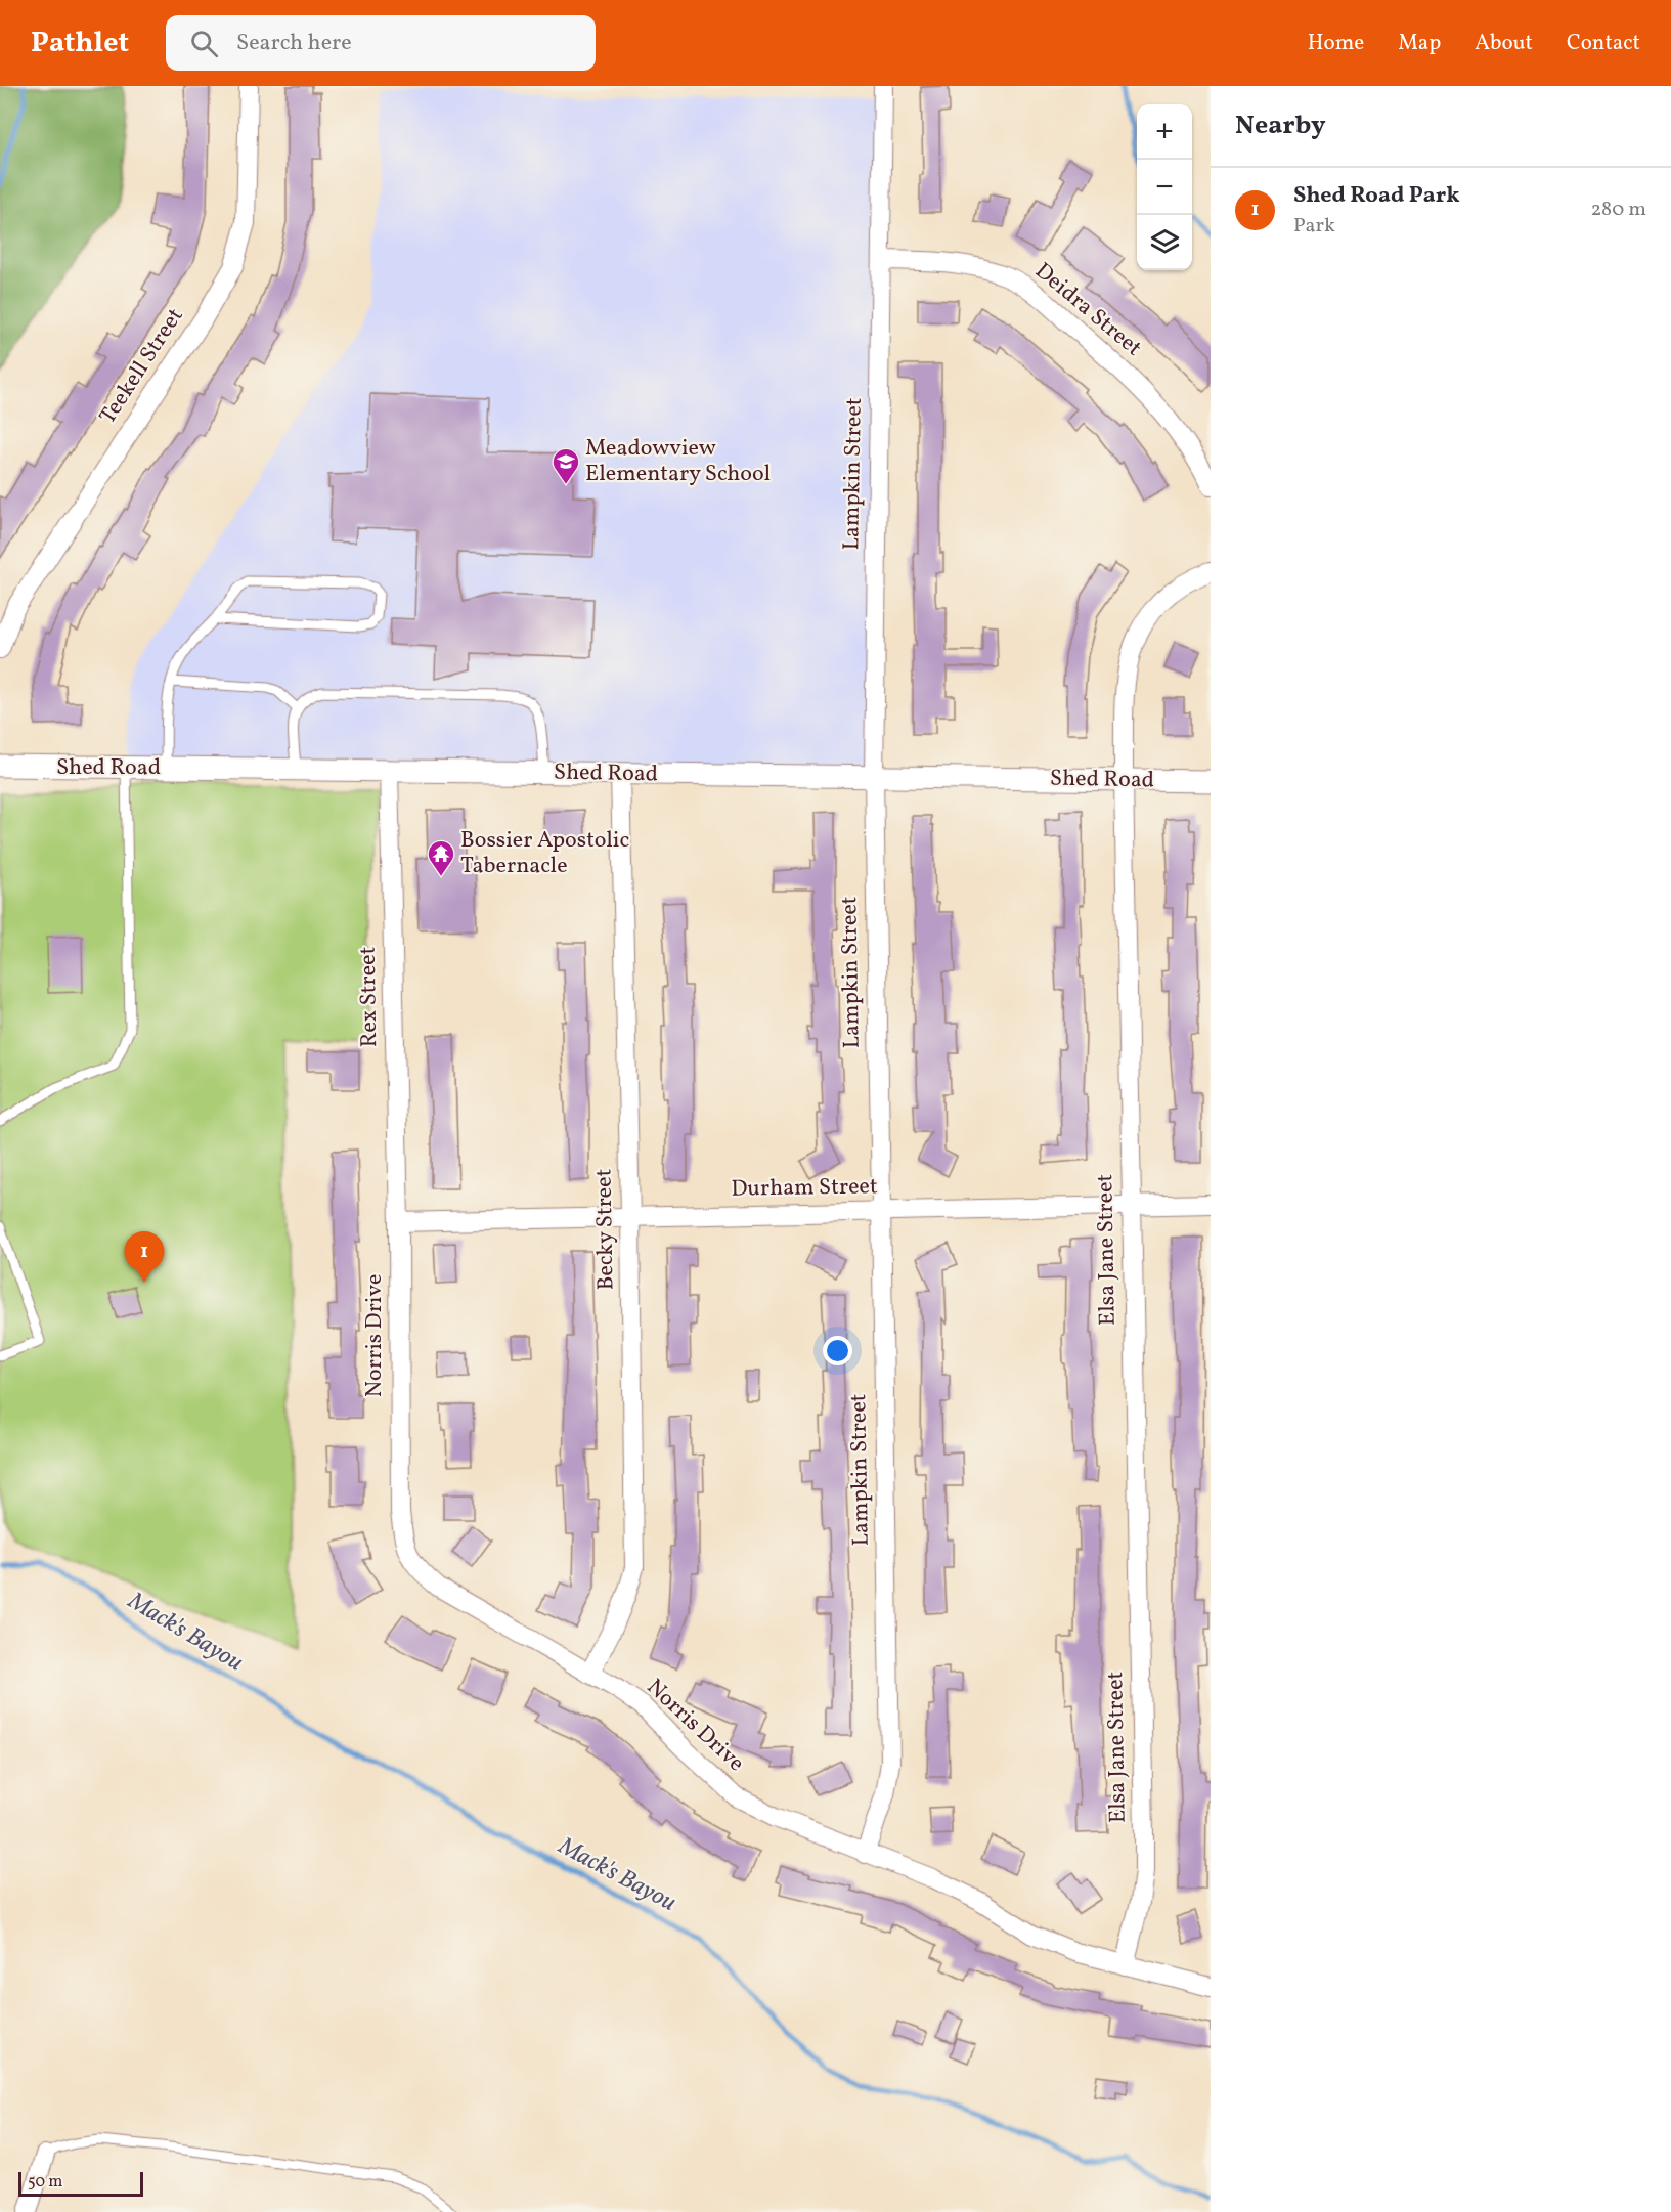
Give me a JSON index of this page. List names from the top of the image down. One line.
{"streets":{"street":["Deidra Street","Teekell Street","Lampkin Street","Shed Road","Rex Street","Durham Street","Becky Street","Elsa Jane Street","Norris Drive"]},"crossings":[["Deidra Street","Lampkin Street"],["Lampkin Street","Shed Road"],["Lampkin Street","Durham Street"],["Lampkin Street","Norris Drive"],["Shed Road","Rex Street"],["Shed Road","Becky Street"],["Shed Road","Elsa Jane Street"],["Rex Street","Durham Street"],["Rex Street","Norris Drive"],["Durham Street","Becky Street"],["Durham Street","Elsa Jane Street"],["Durham Street","Norris Drive"],["Becky Street","Norris Drive"],["Elsa Jane Street","Norris Drive"]],"water":["Mack's Bayou"],"places":{"school or university":["Meadowview Elementary School"],"temple":["Bossier Apostolic Tabernacle"]},"scale_bar":"50 m","page":{"header":"Pathlet","search":"Search here","nav":["Home","Map","About","Contact"],"heading":"Nearby","map_buttons":["+","−"],"list":[{"mark":"1","name":"Shed Road Park","note":"Park","value":"280 m"}],"pins":"1","scale":"50 m"}}
